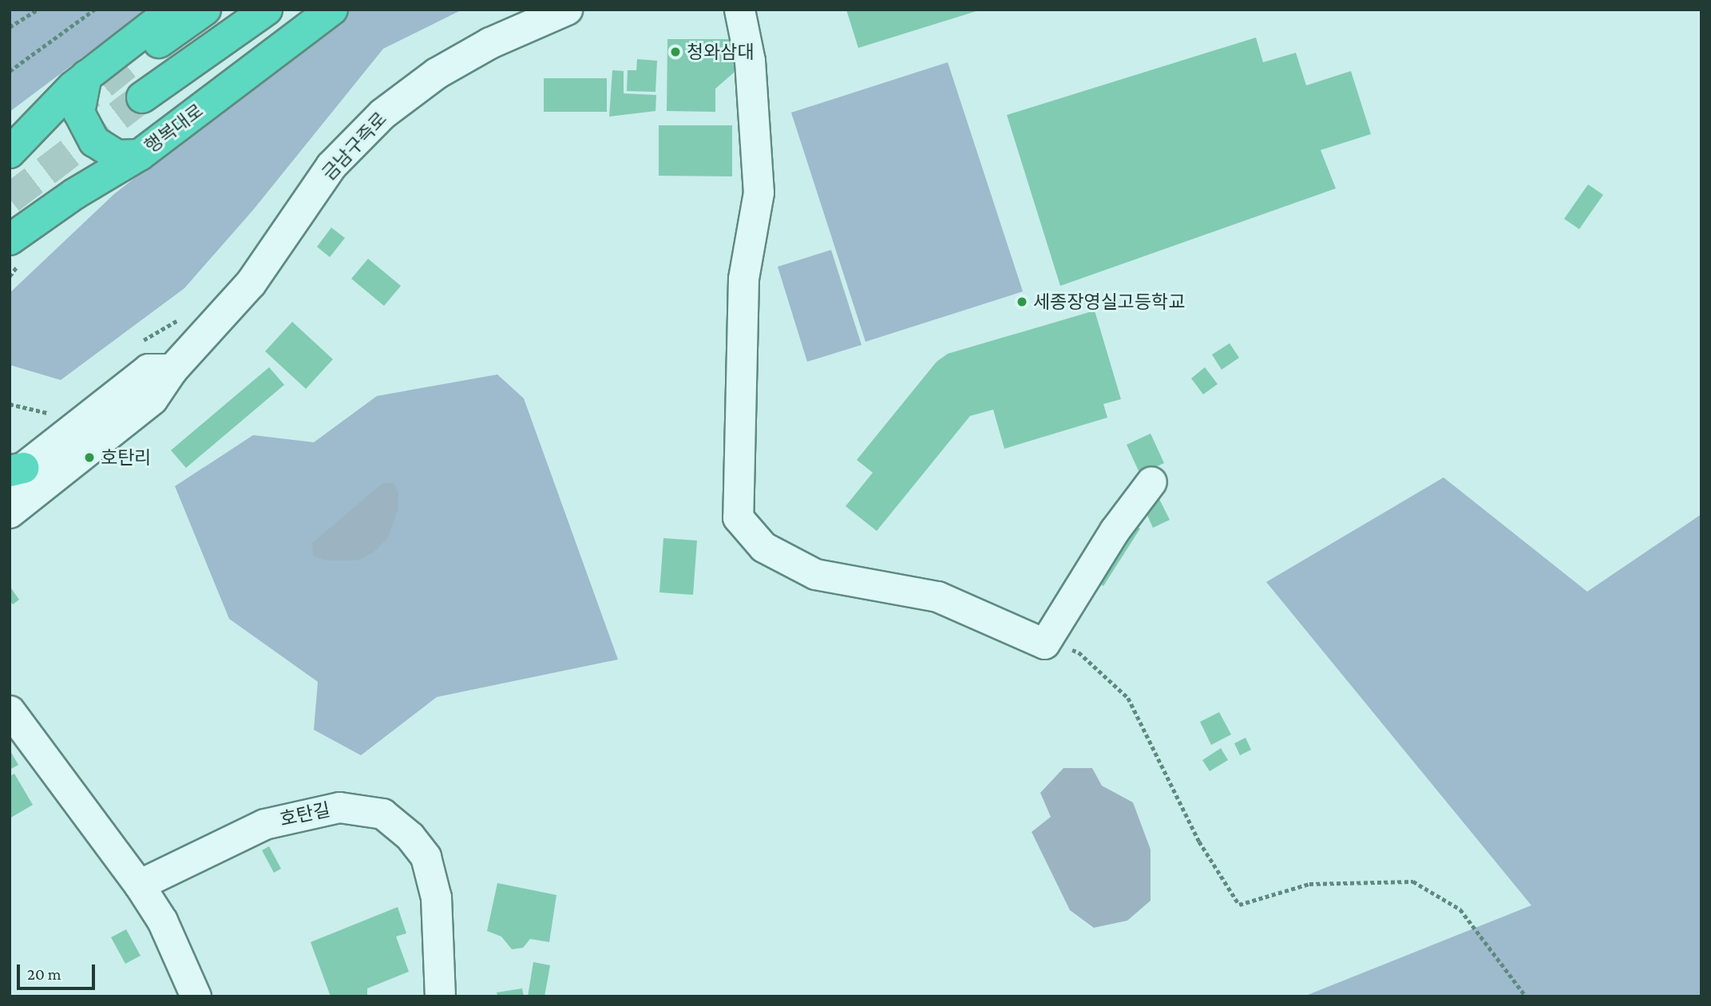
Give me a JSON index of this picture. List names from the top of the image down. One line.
{"streets":{"highway":["행복대로"],"main road":["금남구즉로"],"street":["호탄길"]},"places":["청와삼대","세종장영실고등학교","호탄리"],"scale_bar":"20 m"}
